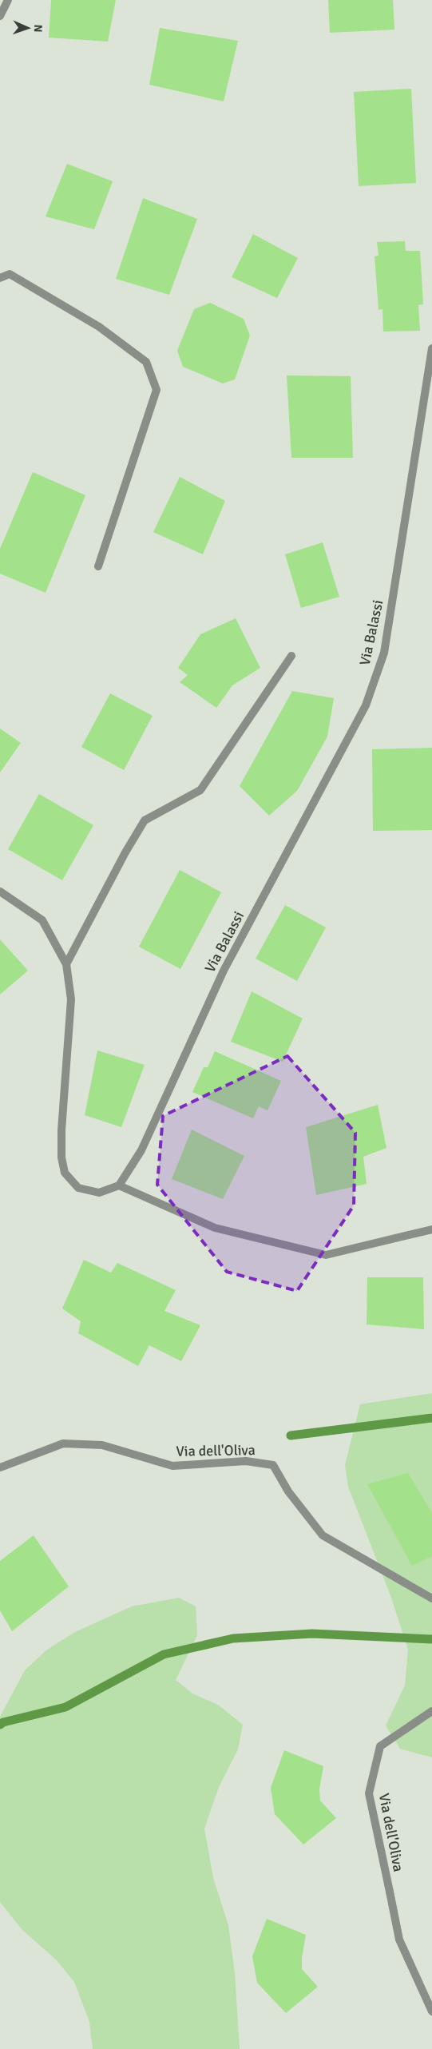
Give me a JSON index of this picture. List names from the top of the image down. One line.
{"streets":{"street":["Via Balassi","Via dell'Oliva"]},"north":"right"}
